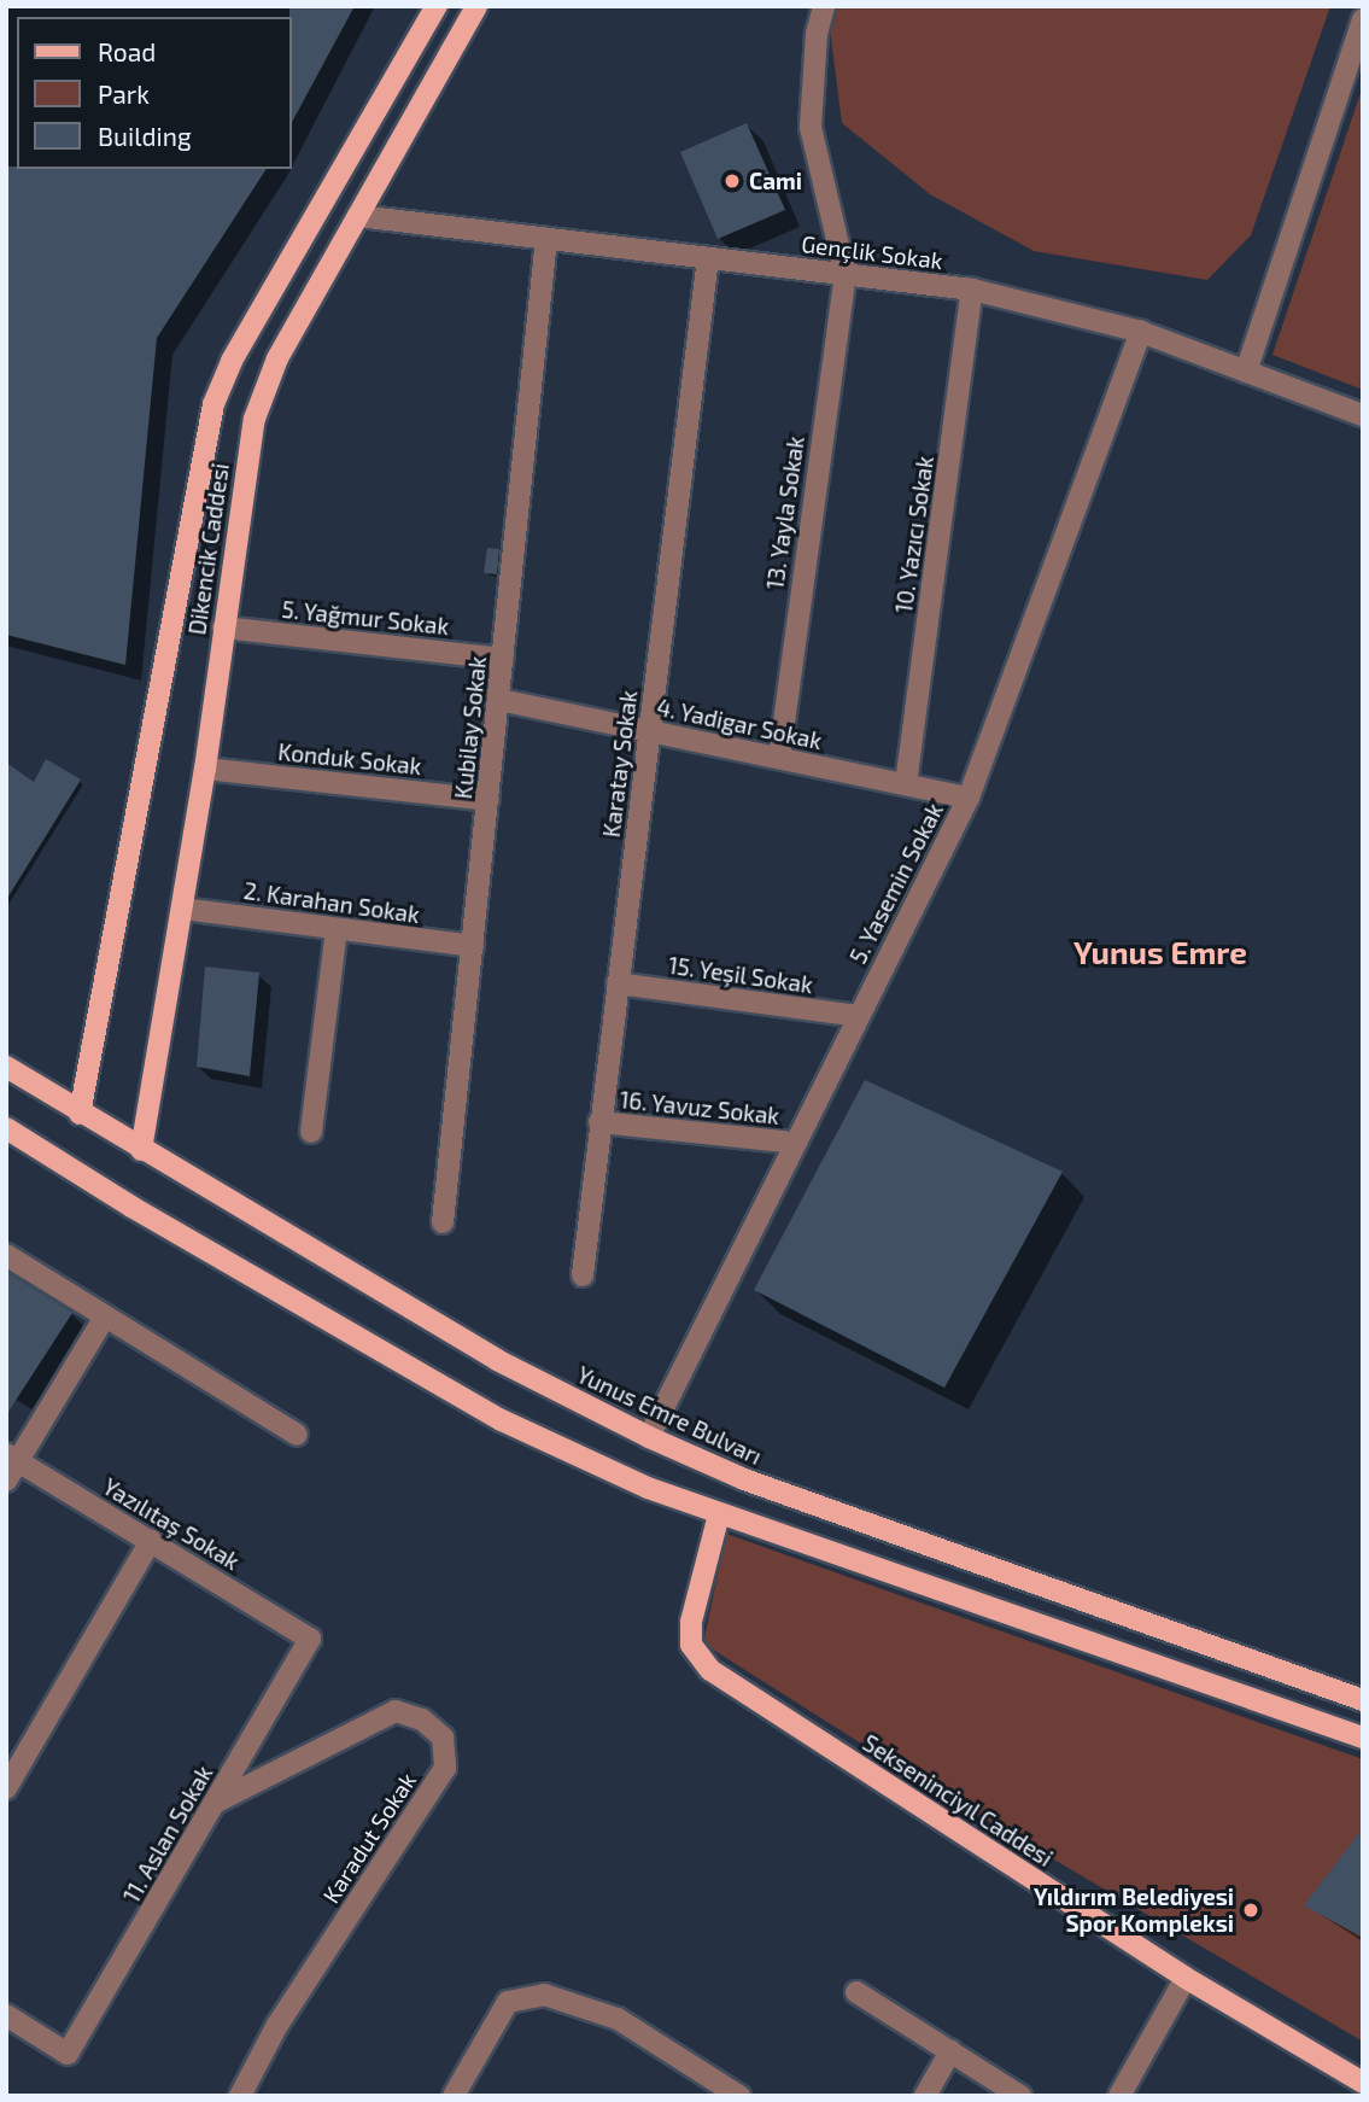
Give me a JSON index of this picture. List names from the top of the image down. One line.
{"streets":{"main road":["Dikencik Caddesi","Yunus Emre Bulvarı","Sekseninciyıl Caddesi"],"street":["Gençlik Sokak","13. Yayla Sokak","10. Yazıcı Sokak","5. Yağmur Sokak","4. Yadigar Sokak","Kubilay Sokak","Konduk Sokak","Karatay Sokak","5. Yasemin Sokak","2. Karahan Sokak","15. Yeşil Sokak","16. Yavuz Sokak","Yazılıtaş Sokak","11. Aslan Sokak","Karadut Sokak"]},"crossings":[["Gençlik Sokak","13. Yayla Sokak"],["Gençlik Sokak","10. Yazıcı Sokak"],["Gençlik Sokak","Dikencik Caddesi"],["Gençlik Sokak","Kubilay Sokak"],["Gençlik Sokak","Karatay Sokak"],["Gençlik Sokak","5. Yasemin Sokak"],["13. Yayla Sokak","4. Yadigar Sokak"],["10. Yazıcı Sokak","4. Yadigar Sokak"],["Dikencik Caddesi","5. Yağmur Sokak"],["Dikencik Caddesi","Konduk Sokak"],["Dikencik Caddesi","2. Karahan Sokak"],["Dikencik Caddesi","Yunus Emre Bulvarı"],["5. Yağmur Sokak","Kubilay Sokak"],["4. Yadigar Sokak","Kubilay Sokak"],["4. Yadigar Sokak","Karatay Sokak"],["4. Yadigar Sokak","5. Yasemin Sokak"],["Kubilay Sokak","Konduk Sokak"],["Kubilay Sokak","2. Karahan Sokak"],["Karatay Sokak","15. Yeşil Sokak"],["Karatay Sokak","16. Yavuz Sokak"],["5. Yasemin Sokak","15. Yeşil Sokak"],["5. Yasemin Sokak","16. Yavuz Sokak"],["5. Yasemin Sokak","Yunus Emre Bulvarı"],["Yazılıtaş Sokak","11. Aslan Sokak"],["11. Aslan Sokak","Karadut Sokak"]],"districts":["Yunus Emre"],"places":["Cami","Yıldırım Belediyesi Spor Kompleksi"],"legend":["Road","Park","Building"]}
